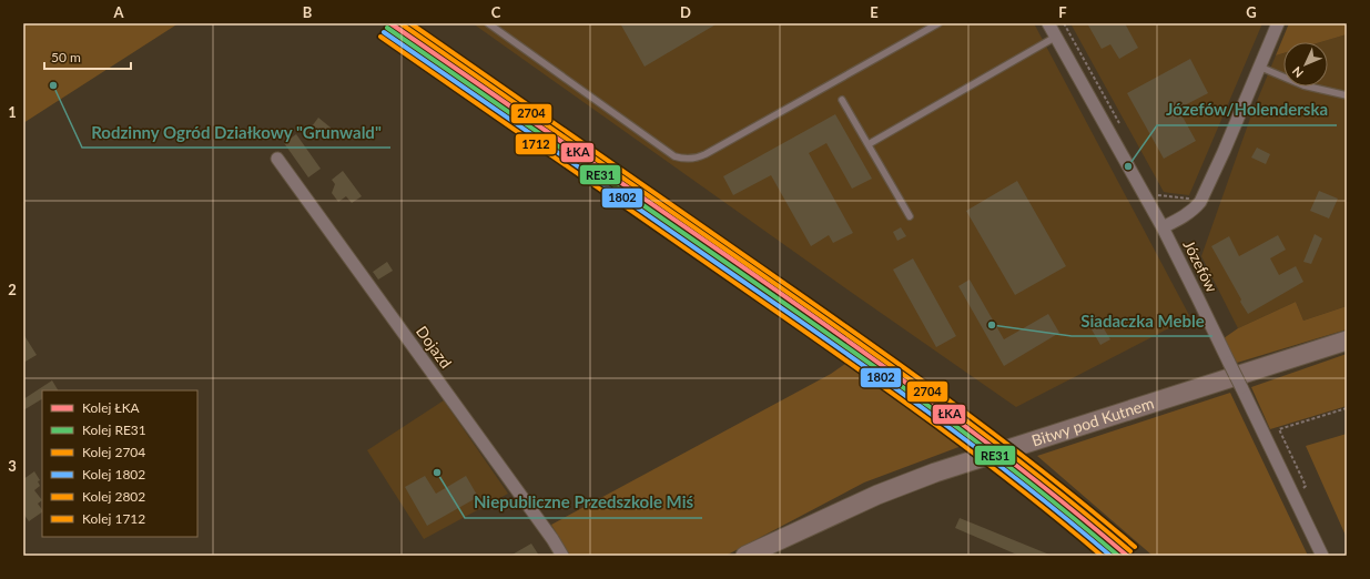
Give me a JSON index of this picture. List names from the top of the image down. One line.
{"streets":{"main road":["Bitwy pod Kutnem"],"street":["Józefów","Dojazd"]},"places":["Rodzinny Ogród Działkowy \"Grunwald\"","Józefów/Holenderska","Siadaczka Meble","Niepubliczne Przedszkole Miś"],"lines":["rail line ŁKA","rail line 2704","rail line 2802","rail line RE31","rail line 1802","rail line 1712"],"legend":["Kolej ŁKA","Kolej RE31","Kolej 2704","Kolej 1802","Kolej 2802","Kolej 1712"],"scale_bar":"50 m","north":"bottom left","grid":{"columns":["A","B","C","D","E","F","G"],"rows":["1","2","3"]}}
